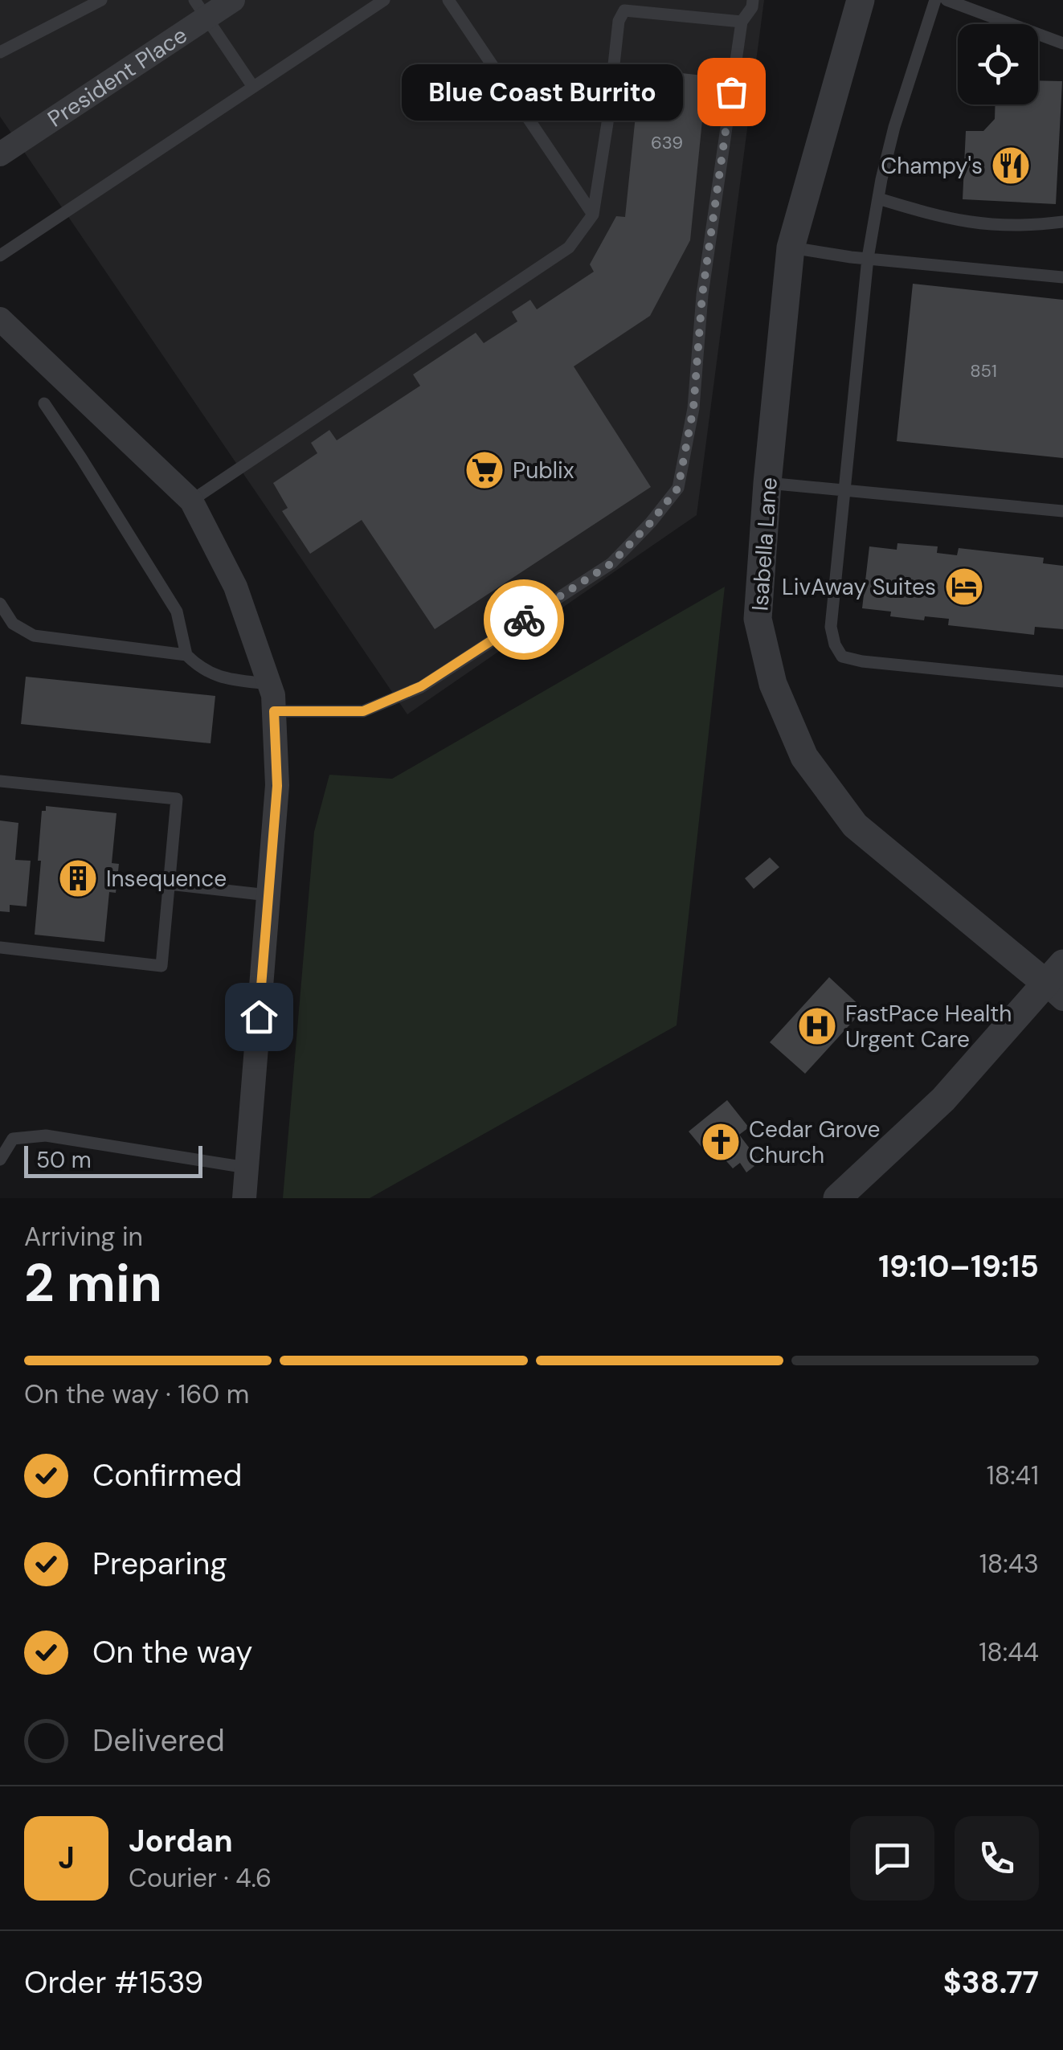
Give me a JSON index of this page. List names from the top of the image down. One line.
{"streets":{"street":["President Place","Isabella Lane"]},"places":{"other":["Blue Coast Burrito"],"restaurant":["Champy's"],"supermarket":["Publix"],"hotel":["LivAway Suites"],"building":["Insequence"],"hospital":["FastPace Health Urgent Care"],"church":["Cedar Grove Church"]},"house_numbers":["639","851"],"scale_bar":"50 m","page":{"bubble":"Blue Coast Burrito","scale":"50 m","heading":["2 min","Arriving in","19:10–19:15"],"panel":["Jordan","Courier · 4.6","Order #1539","$38.77"],"bar":"On the way · 160 m","list":[["Confirmed","18:41"],["Preparing","18:43"],["On the way","18:44"],"Delivered"],"round":"J"}}
